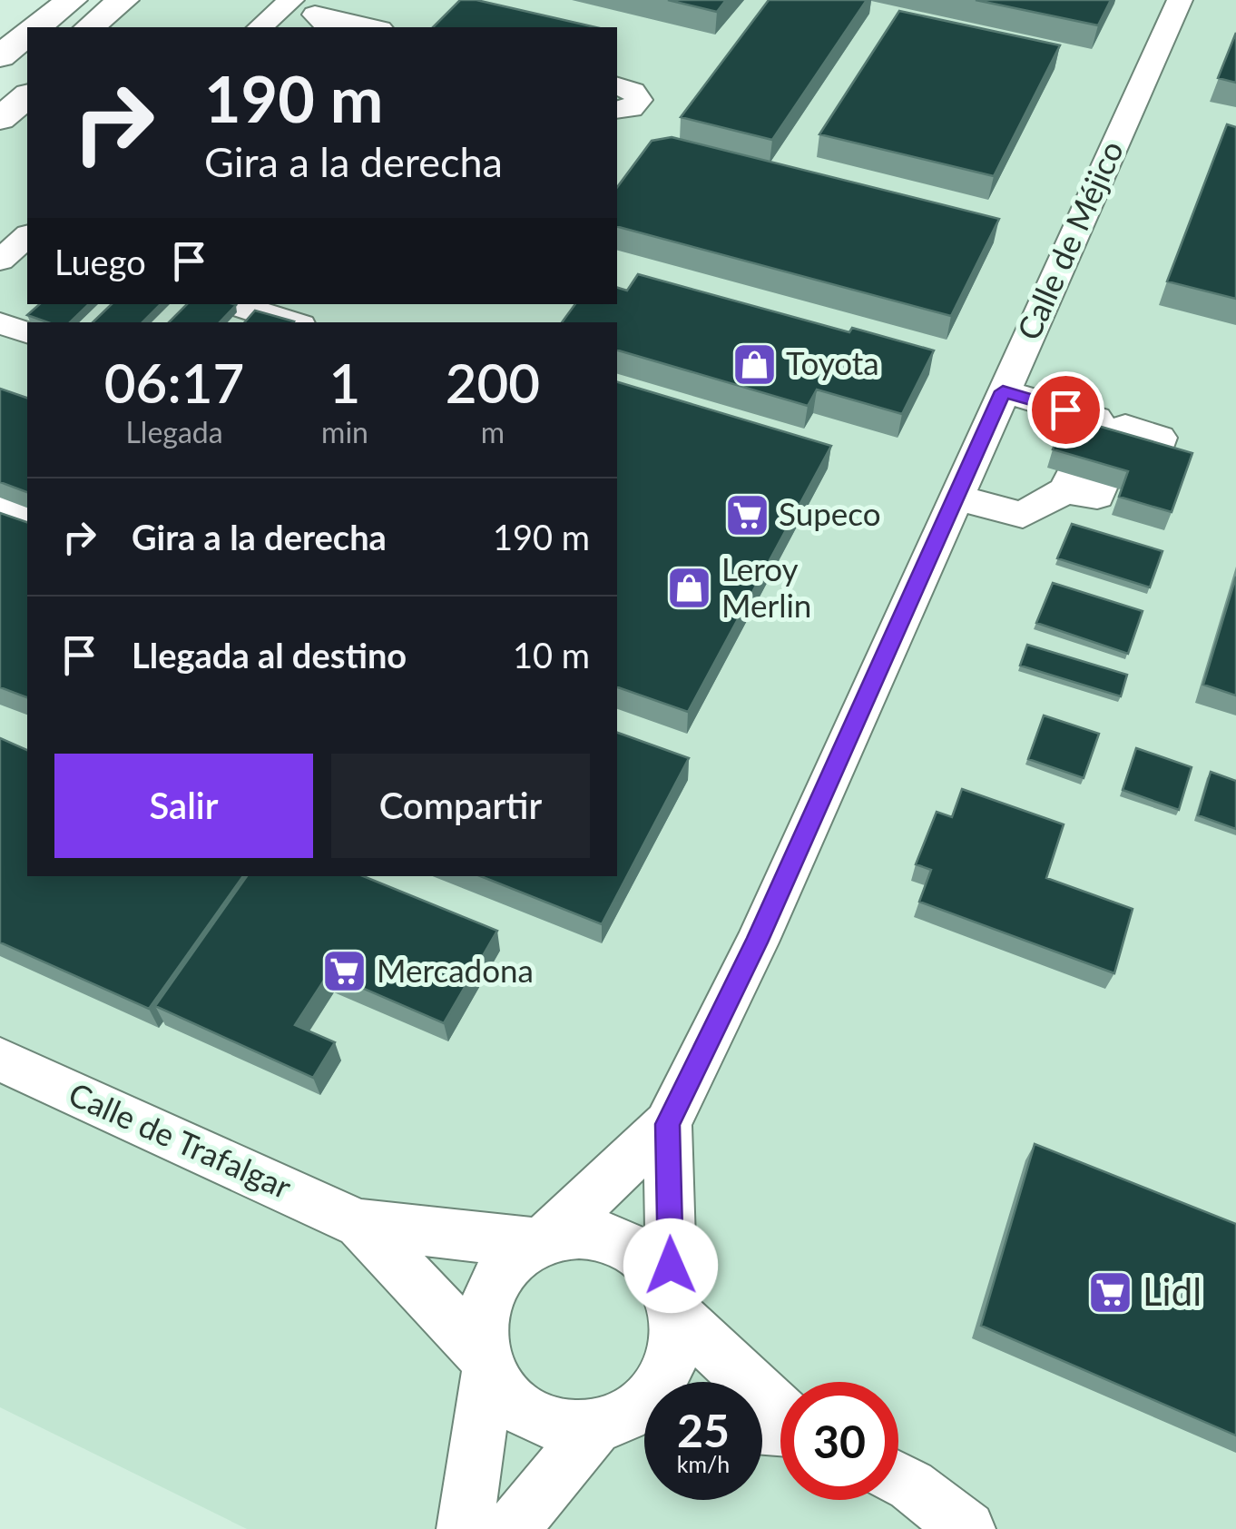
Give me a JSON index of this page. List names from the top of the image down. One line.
{"streets":{"street":["Calle de Méjico","Calle de Trafalgar"]},"crossings":[["Calle de Méjico","Calle de Trafalgar"]],"places":{"shop":["Toyota","Leroy Merlin"],"supermarket":["Supeco","Mercadona","Lidl"]},"page":{"turn":["190 m","Gira a la derecha"],"then":"Luego","eta":["06:17","Llegada","1","min","200","m"],"list":[{"name":"Gira a la derecha","value":"190 m"},{"name":"Llegada al destino","value":"10 m"}],"buttons":["Salir","Compartir"],"speed":"25 km/h","limit":"30"}}
